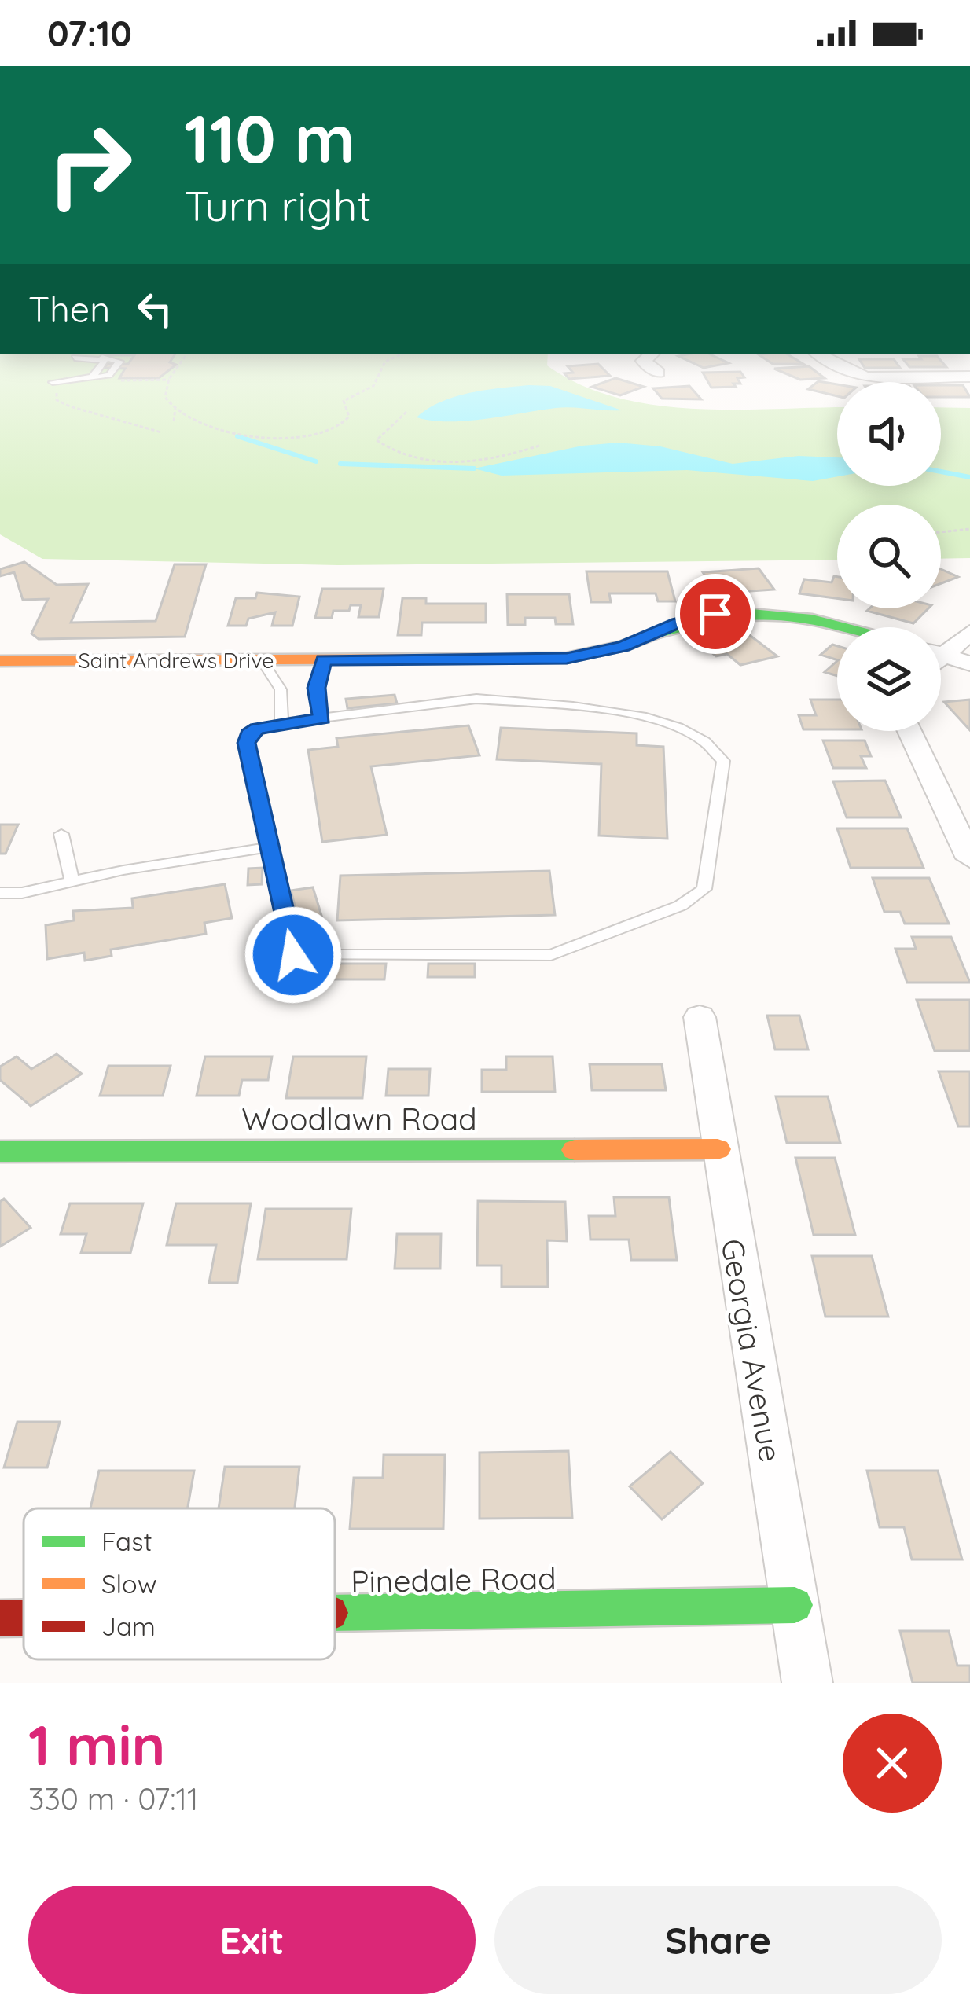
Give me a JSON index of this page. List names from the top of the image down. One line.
{"streets":{"street":["Saint Andrews Drive","Woodlawn Road","Georgia Avenue","Pinedale Road"]},"crossings":[["Woodlawn Road","Georgia Avenue"],["Georgia Avenue","Pinedale Road"]],"legend":["Fast","Slow","Jam"],"page":{"status":"07:10","turn":["110 m","Turn right"],"then":"Then","heading":["1 min","330 m · 07:11"],"buttons":["Exit","Share"]}}
